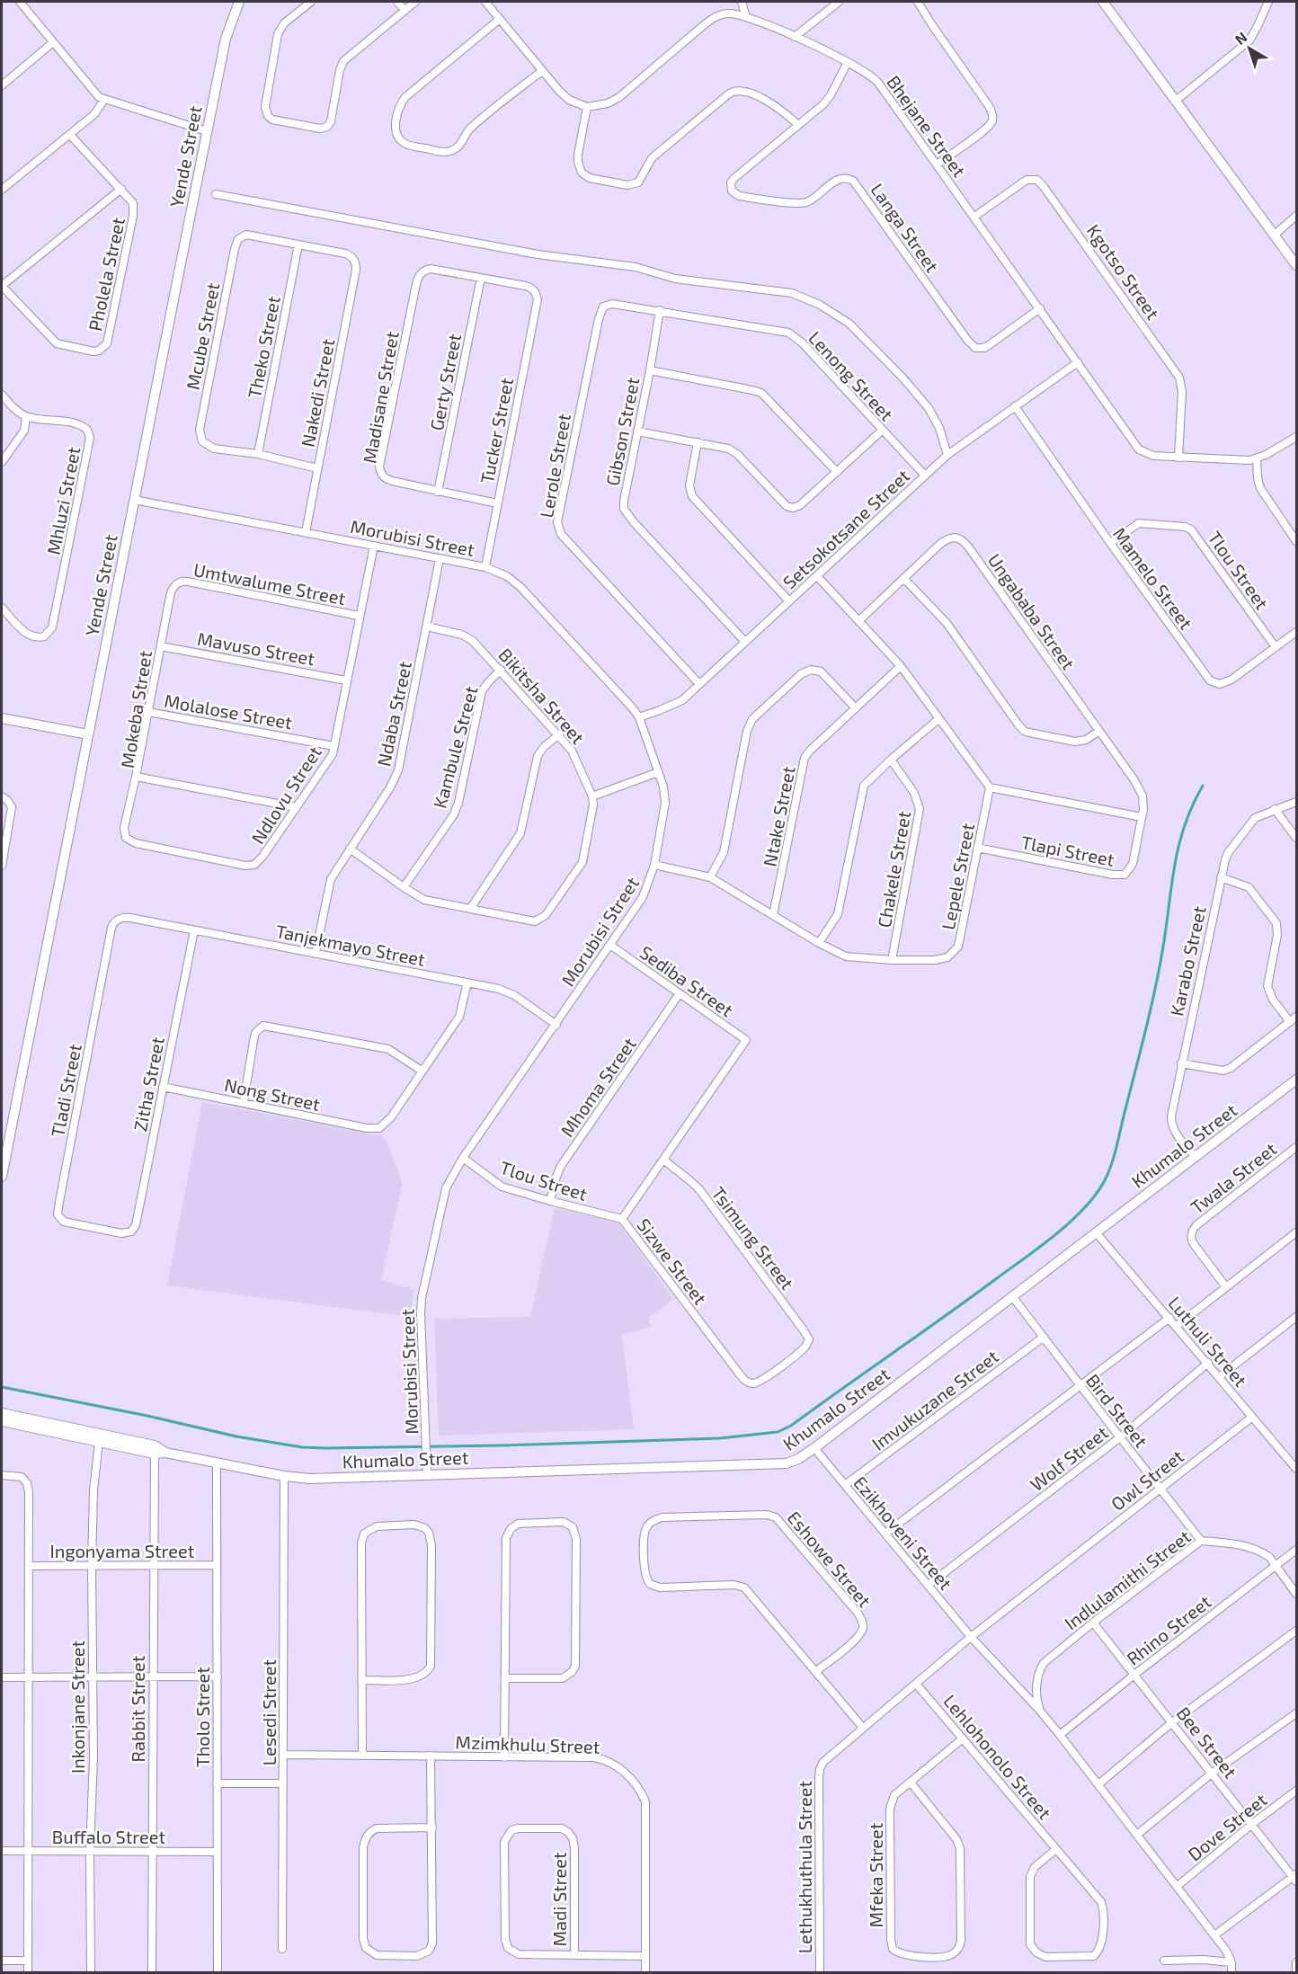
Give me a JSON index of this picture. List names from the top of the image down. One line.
{"streets":{"street":["Bhejane Street","Yende Street","Langa Street","Kgotso Street","Pholela Street","Mcube Street","Theko Street","Lenong Street","Gerty Street","Nakedi Street","Madisane Street","Tucker Street","Gibson Street","Lerole Street","Mhluzi Street","Setsokotsane Street","Morubisi Street","Tlou Street","Mamelo Street","Umtwalume Street","Ungababa Street","Mavuso Street","Bikitsha Street","Mokeba Street","Molalose Street","Ndaba Street","Kambule Street","Ndlovu Street","Ntake Street","Tlapi Street","Chakele Street","Lepele Street","Tanjekmayo Street","Karabo Street","Sediba Street","Zitha Street","Mhoma Street","Tladi Street","Nong Street","Khumalo Street","Twala Street","Tsimung Street","Sizwe Street","Luthuli Street","Imvukuzane Street","Bird Street","Wolf Street","Owl Street","Ezikhoveni Street","Ingonyama Street","Eshowe Street","Indlulamithi Street","Rhino Street","Inkonjane Street","Rabbit Street","Lesedi Street","Tholo Street","Bee Street","Mzimkhulu Street","Lehlohonolo Street","Dove Street","Buffalo Street","Lethukhuthula Street","Mfeka Street","Madi Street"]},"crossings":[["Bhejane Street","Langa Street"],["Bhejane Street","Kgotso Street"],["Bhejane Street","Setsokotsane Street"],["Yende Street","Morubisi Street"],["Mcube Street","Theko Street"],["Mcube Street","Nakedi Street"],["Lenong Street","Gibson Street"],["Lenong Street","Lerole Street"],["Lenong Street","Setsokotsane Street"],["Gerty Street","Madisane Street"],["Gerty Street","Tucker Street"],["Nakedi Street","Morubisi Street"],["Madisane Street","Tucker Street"],["Tucker Street","Morubisi Street"],["Gibson Street","Setsokotsane Street"],["Lerole Street","Setsokotsane Street"],["Setsokotsane Street","Morubisi Street"],["Setsokotsane Street","Mamelo Street"],["Morubisi Street","Tlou Street"],["Morubisi Street","Ndaba Street"],["Morubisi Street","Ndlovu Street"],["Morubisi Street","Lepele Street"],["Morubisi Street","Tanjekmayo Street"],["Morubisi Street","Sediba Street"],["Morubisi Street","Khumalo Street"],["Tlou Street","Mamelo Street"],["Tlou Street","Mhoma Street"],["Tlou Street","Sizwe Street"],["Umtwalume Street","Mokeba Street"],["Umtwalume Street","Ndlovu Street"],["Ungababa Street","Tlapi Street"],["Mavuso Street","Mokeba Street"],["Mavuso Street","Ndlovu Street"],["Bikitsha Street","Ndaba Street"],["Bikitsha Street","Kambule Street"],["Mokeba Street","Molalose Street"],["Mokeba Street","Ndlovu Street"],["Molalose Street","Ndlovu Street"],["Ndaba Street","Tanjekmayo Street"],["Ntake Street","Lepele Street"],["Tlapi Street","Lepele Street"],["Chakele Street","Lepele Street"],["Tanjekmayo Street","Zitha Street"],["Tanjekmayo Street","Tladi Street"],["Karabo Street","Khumalo Street"],["Sediba Street","Mhoma Street"],["Sediba Street","Sizwe Street"],["Zitha Street","Tladi Street"],["Zitha Street","Nong Street"],["Khumalo Street","Luthuli Street"],["Khumalo Street","Bird Street"],["Khumalo Street","Ezikhoveni Street"],["Khumalo Street","Inkonjane Street"],["Khumalo Street","Rabbit Street"],["Khumalo Street","Lesedi Street"],["Khumalo Street","Tholo Street"],["Tsimung Street","Sizwe Street"],["Luthuli Street","Wolf Street"],["Luthuli Street","Owl Street"],["Imvukuzane Street","Bird Street"],["Imvukuzane Street","Ezikhoveni Street"],["Bird Street","Wolf Street"],["Bird Street","Owl Street"],["Bird Street","Indlulamithi Street"],["Wolf Street","Ezikhoveni Street"],["Owl Street","Ezikhoveni Street"],["Owl Street","Lethukhuthula Street"],["Ezikhoveni Street","Lethukhuthula Street"],["Ingonyama Street","Inkonjane Street"],["Ingonyama Street","Rabbit Street"],["Ingonyama Street","Tholo Street"],["Eshowe Street","Lethukhuthula Street"],["Indlulamithi Street","Rhino Street"],["Indlulamithi Street","Bee Street"],["Rhino Street","Bee Street"],["Inkonjane Street","Buffalo Street"],["Rabbit Street","Buffalo Street"],["Lesedi Street","Mzimkhulu Street"],["Tholo Street","Buffalo Street"],["Bee Street","Dove Street"],["Mzimkhulu Street","Madi Street"],["Lehlohonolo Street","Lethukhuthula Street"],["Lehlohonolo Street","Mfeka Street"]],"north":"top left"}
